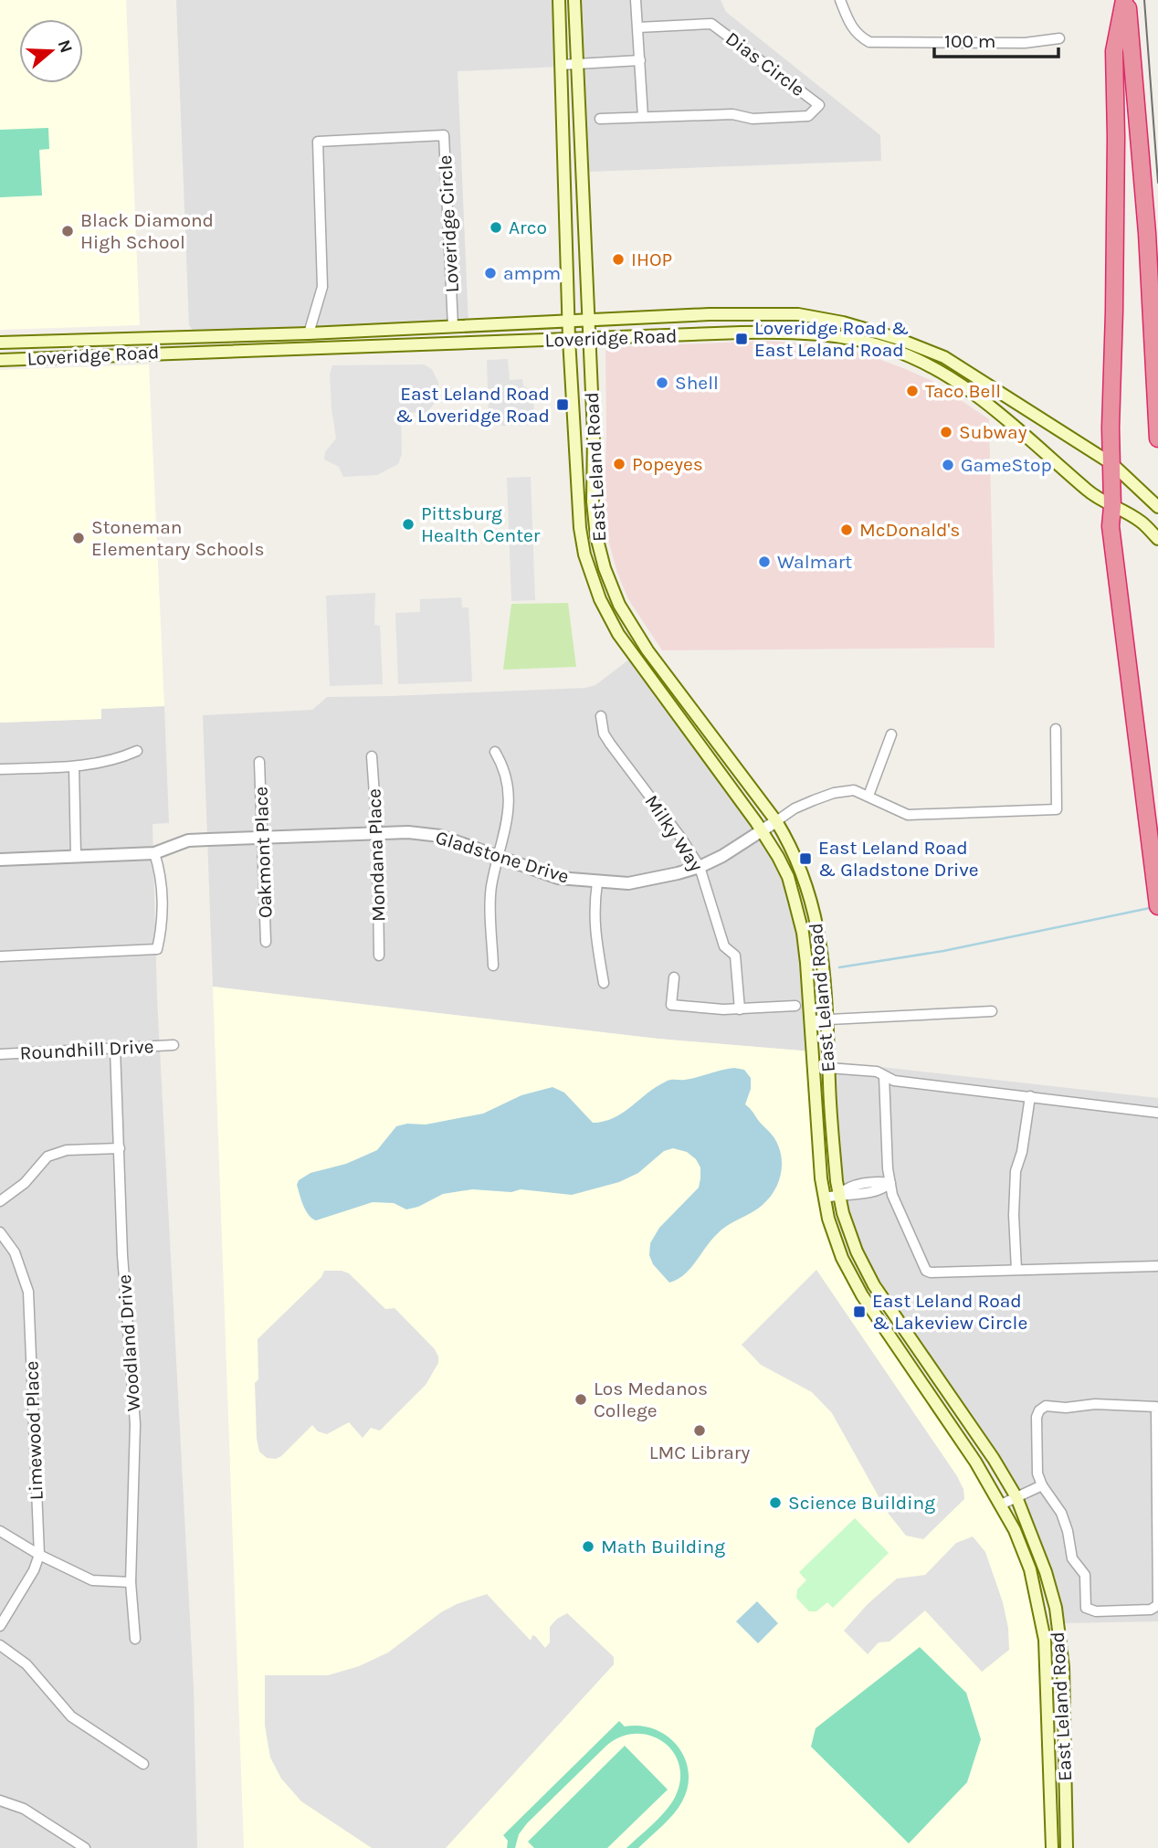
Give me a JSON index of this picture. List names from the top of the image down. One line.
{"streets":{"main road":["Loveridge Road","East Leland Road"],"street":["Dias Circle","Loveridge Circle","Milky Way","Oakmont Place","Mondana Place","Gladstone Drive","Roundhill Drive","Woodland Drive","Limewood Place"]},"crossings":[["Loveridge Circle","Loveridge Road"],["Loveridge Road","East Leland Road"],["East Leland Road","Gladstone Drive"],["Milky Way","Gladstone Drive"],["Oakmont Place","Gladstone Drive"],["Mondana Place","Gladstone Drive"],["Roundhill Drive","Woodland Drive"]],"places":{"other":["Arco","Black Diamond High School","IHOP","ampm","Shell","Taco Bell","Subway","Popeyes","GameStop","Pittsburg Health Center","McDonald's","Stoneman Elementary Schools","Walmart","Los Medanos College","LMC Library","Science Building","Math Building"],"transit":["Loveridge Road & East Leland Road","East Leland Road & Loveridge Road","East Leland Road & Gladstone Drive","East Leland Road & Lakeview Circle"]},"scale_bar":"100 m","north":"right"}
